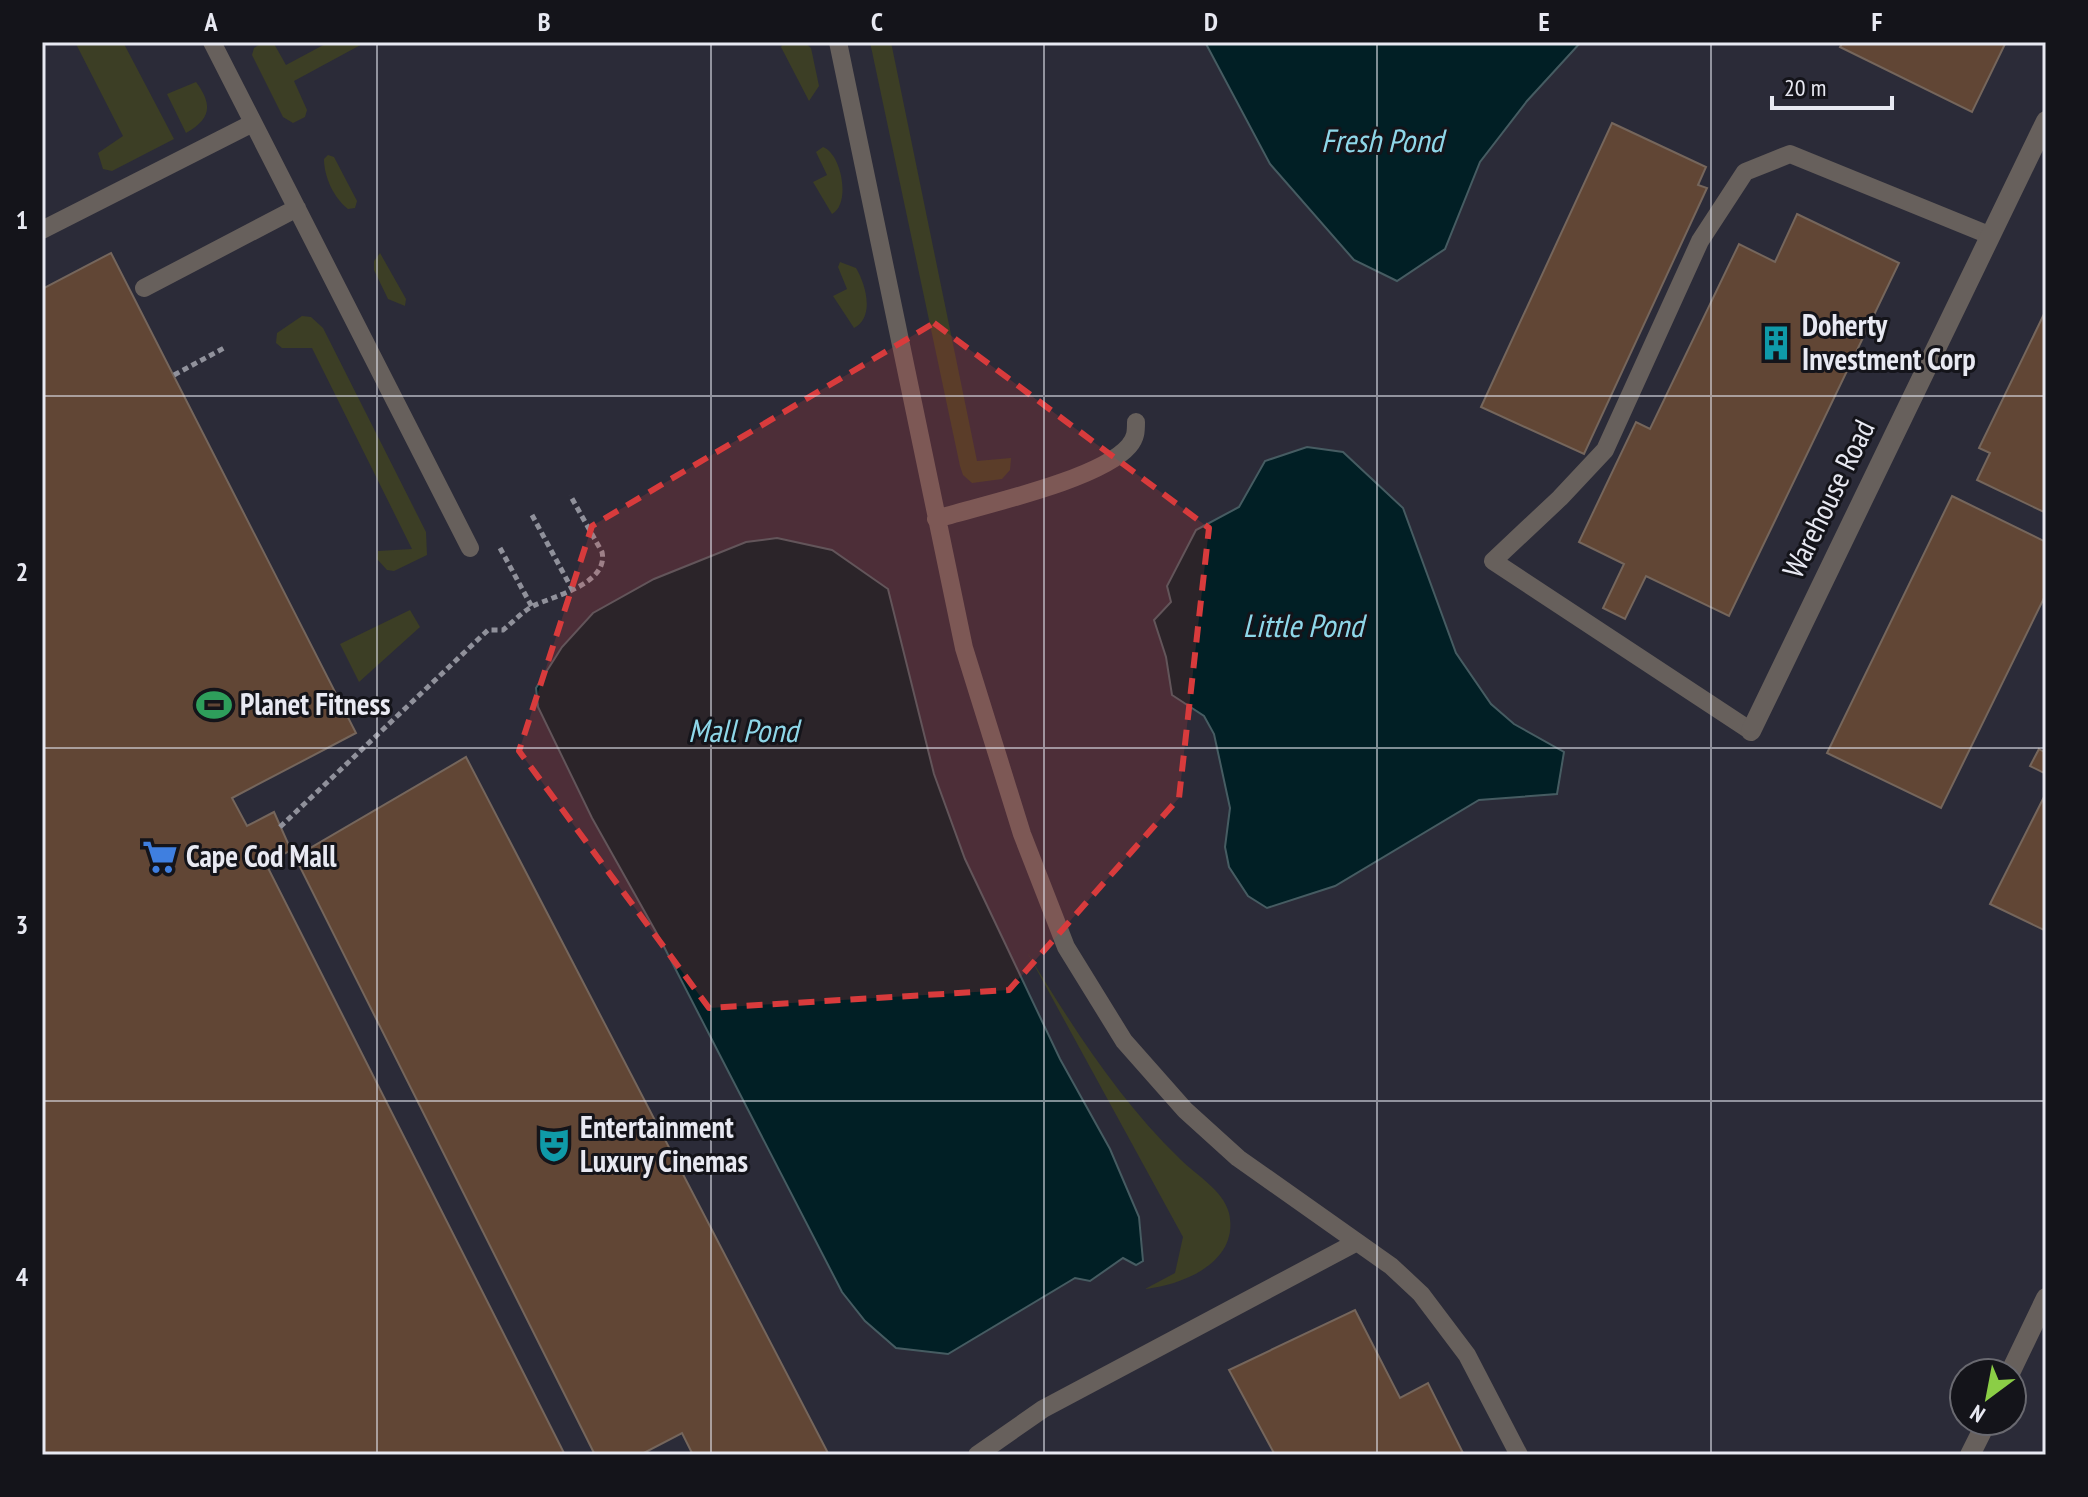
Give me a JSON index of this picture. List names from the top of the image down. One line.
{"streets":{"street":["Warehouse Road"]},"water":["Fresh Pond","Little Pond","Mall Pond"],"places":{"building":["Doherty Investment Corp"],"sports":["Planet Fitness"],"supermarket":["Cape Cod Mall"],"theatre":["Entertainment Luxury Cinemas"]},"scale_bar":"20 m","north":"bottom left","grid":{"columns":["A","B","C","D","E","F"],"rows":["1","2","3","4"]}}
